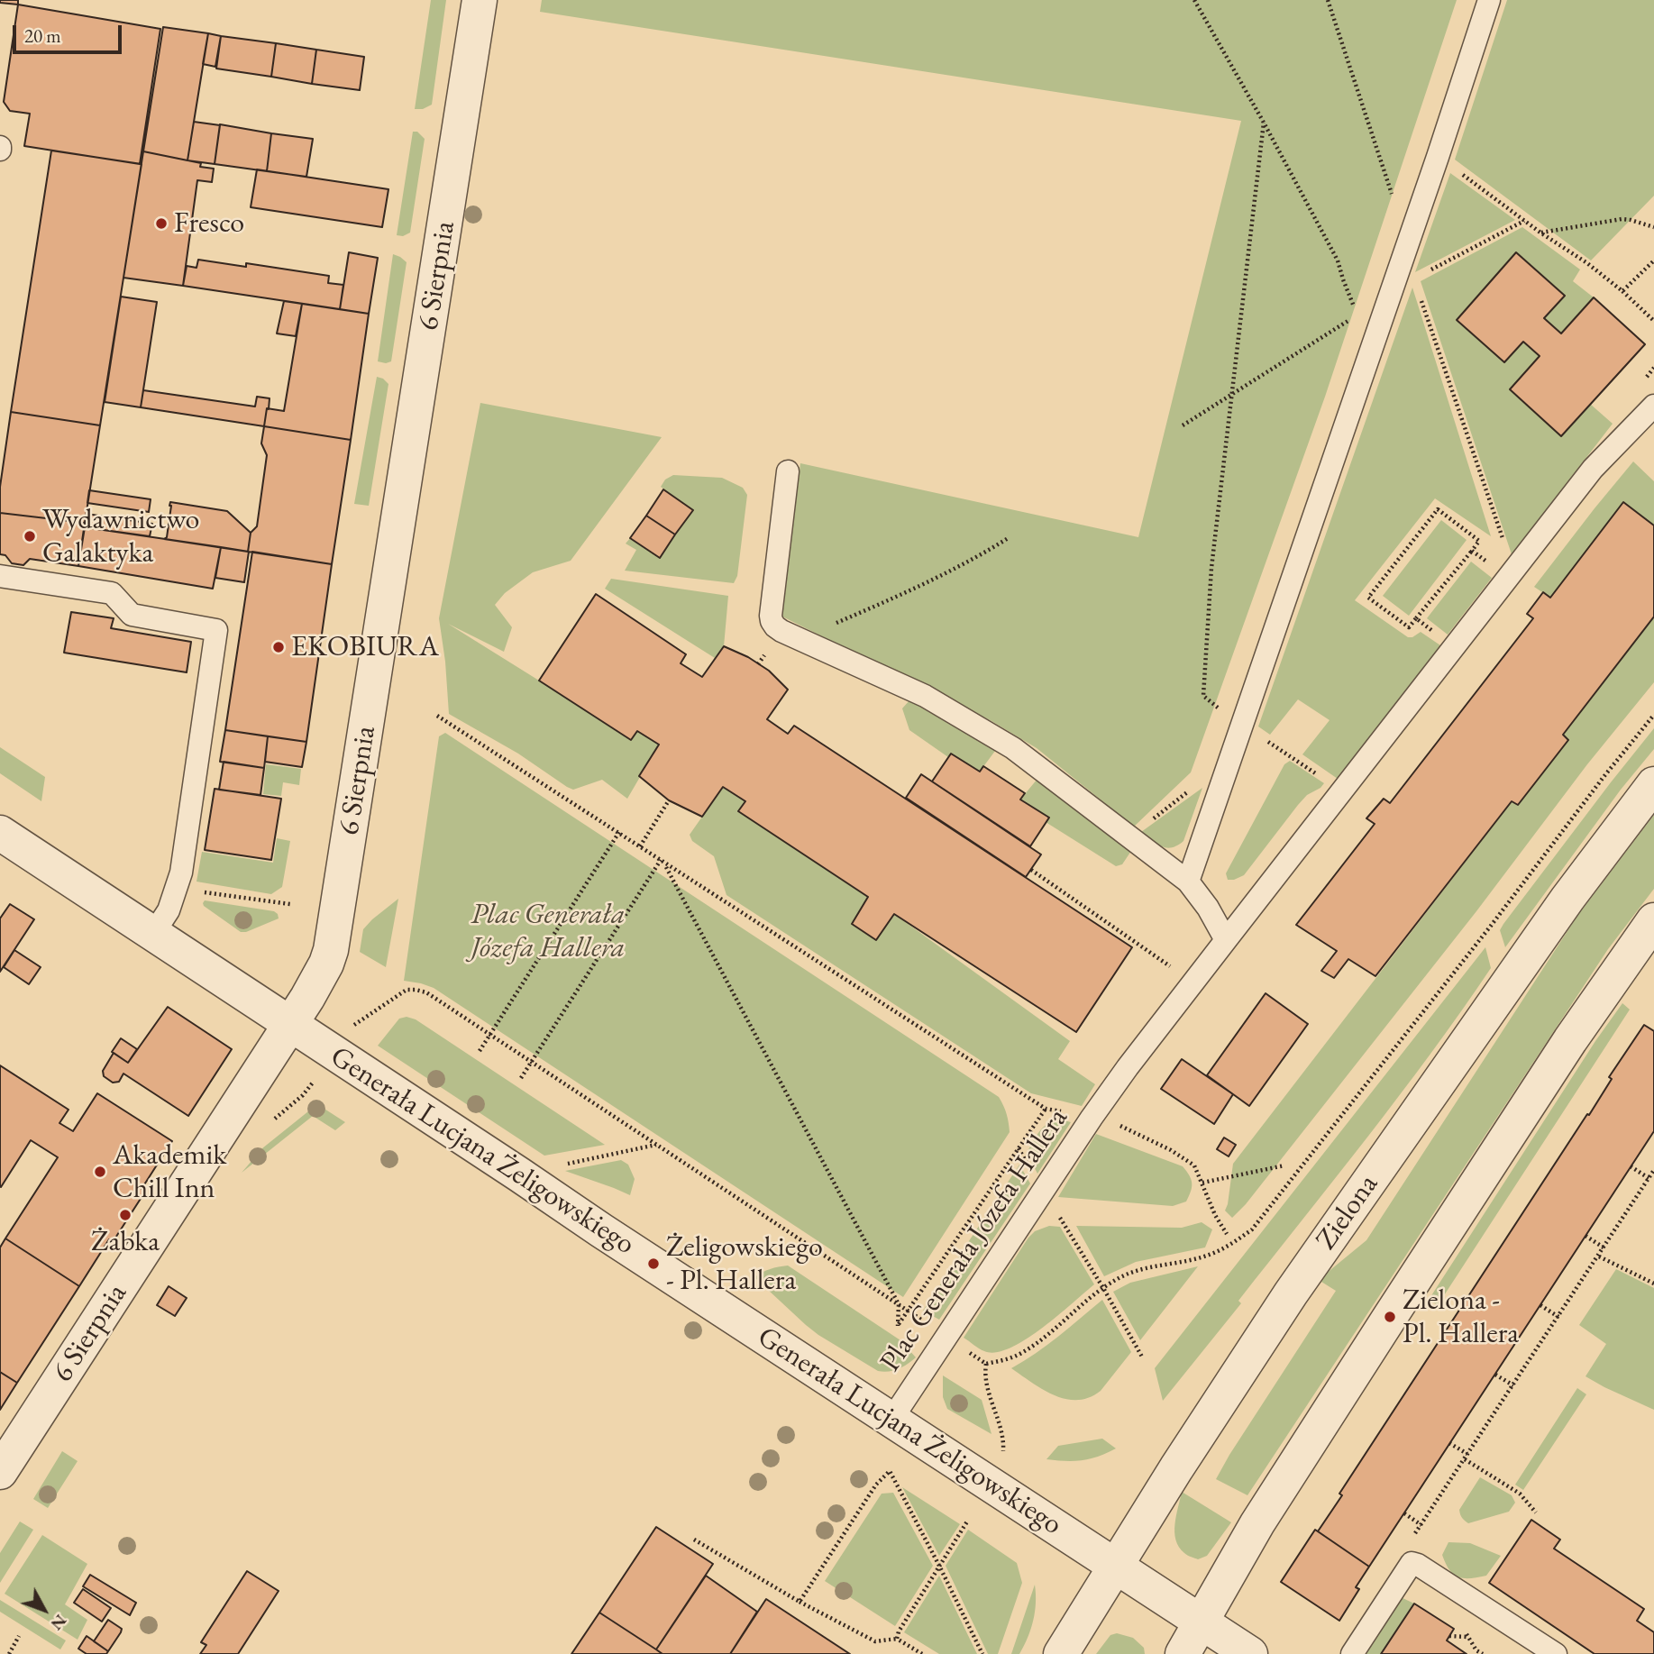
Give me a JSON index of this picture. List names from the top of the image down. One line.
{"streets":{"street":["6 Sierpnia","Generała Lucjana Żeligowskiego","Zielona"],"lane":["Plac Generała Józefa Hallera"]},"crossings":[["6 Sierpnia","Generała Lucjana Żeligowskiego"],["Generała Lucjana Żeligowskiego","Zielona"],["Generała Lucjana Żeligowskiego","Plac Generała Józefa Hallera"]],"parks":["Plac Generała Józefa Hallera"],"places":["Fresco","Wydawnictwo Galaktyka","EKOBIURA","Akademik Chill Inn","Żabka","Żeligowskiego - Pl. Hallera","Zielona - Pl. Hallera"],"scale_bar":"20 m","north":"bottom right"}
